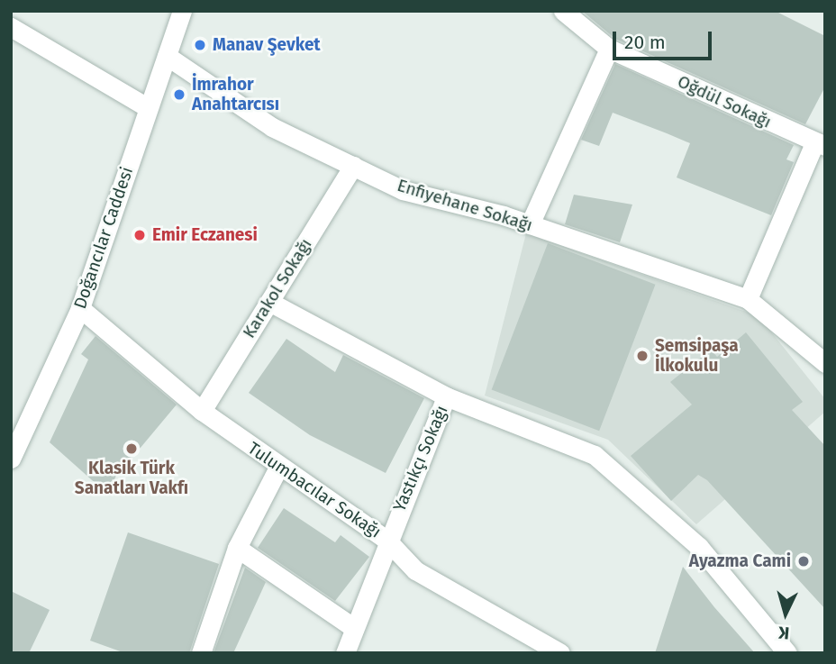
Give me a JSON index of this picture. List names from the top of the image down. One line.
{"streets":{"street":["Oğdül Sokağı","Enfiyehane Sokağı","Doğancılar Caddesi","Karakol Sokağı","Yastıkçı Sokağı","Tulumbacılar Sokağı"]},"crossings":[["Enfiyehane Sokağı","Doğancılar Caddesi"],["Enfiyehane Sokağı","Karakol Sokağı"],["Doğancılar Caddesi","Tulumbacılar Sokağı"],["Karakol Sokağı","Tulumbacılar Sokağı"],["Yastıkçı Sokağı","Tulumbacılar Sokağı"]],"places":["Manav Şevket","İmrahor Anahtarcısı","Emir Eczanesi","Semsipaşa İlkokulu","Klasik Türk Sanatları Vakfı","Ayazma Cami"],"scale_bar":"20 m","north":"bottom"}
